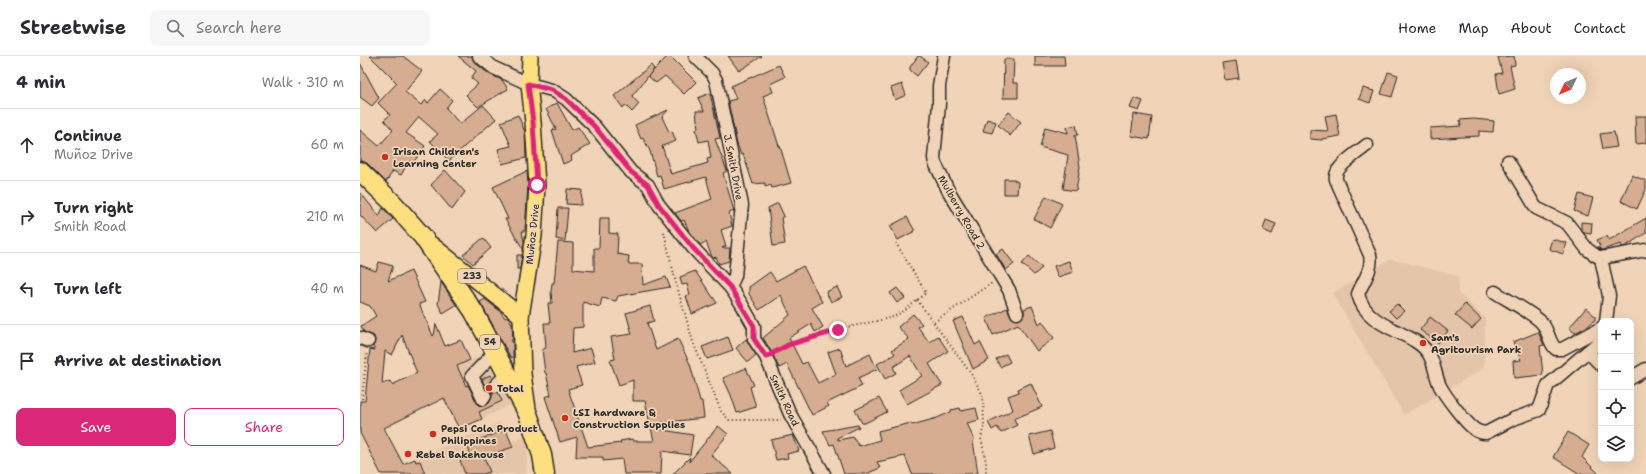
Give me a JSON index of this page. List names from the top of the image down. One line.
{"streets":{"highway":["54"],"main road":["Muñoz Drive","233"],"street":["J. Smith Drive","Mulberry Road 2","Smith Road"]},"crossings":[["J. Smith Drive","Smith Road"],["Muñoz Drive","233"],["Muñoz Drive","54"],["Muñoz Drive","Smith Road"],["233","54"]],"places":["Irisan Children's Learning Center","Sam's Agritourism Park","Total","LSI hardware & Construction Supplies","Pepsi Cola Product Philippines","Rebel Bakehouse"],"north":"bottom left","page":{"header":"Streetwise","search":"Search here","nav":["Home","Map","About","Contact"],"heading":["4 min","Walk · 310 m"],"list":[["Continue","Muñoz Drive","60 m"],["Turn right","Smith Road","210 m"],["Turn left","40 m"],"Arrive at destination"],"map_buttons":["+","−"],"buttons":["Save","Share"]}}
